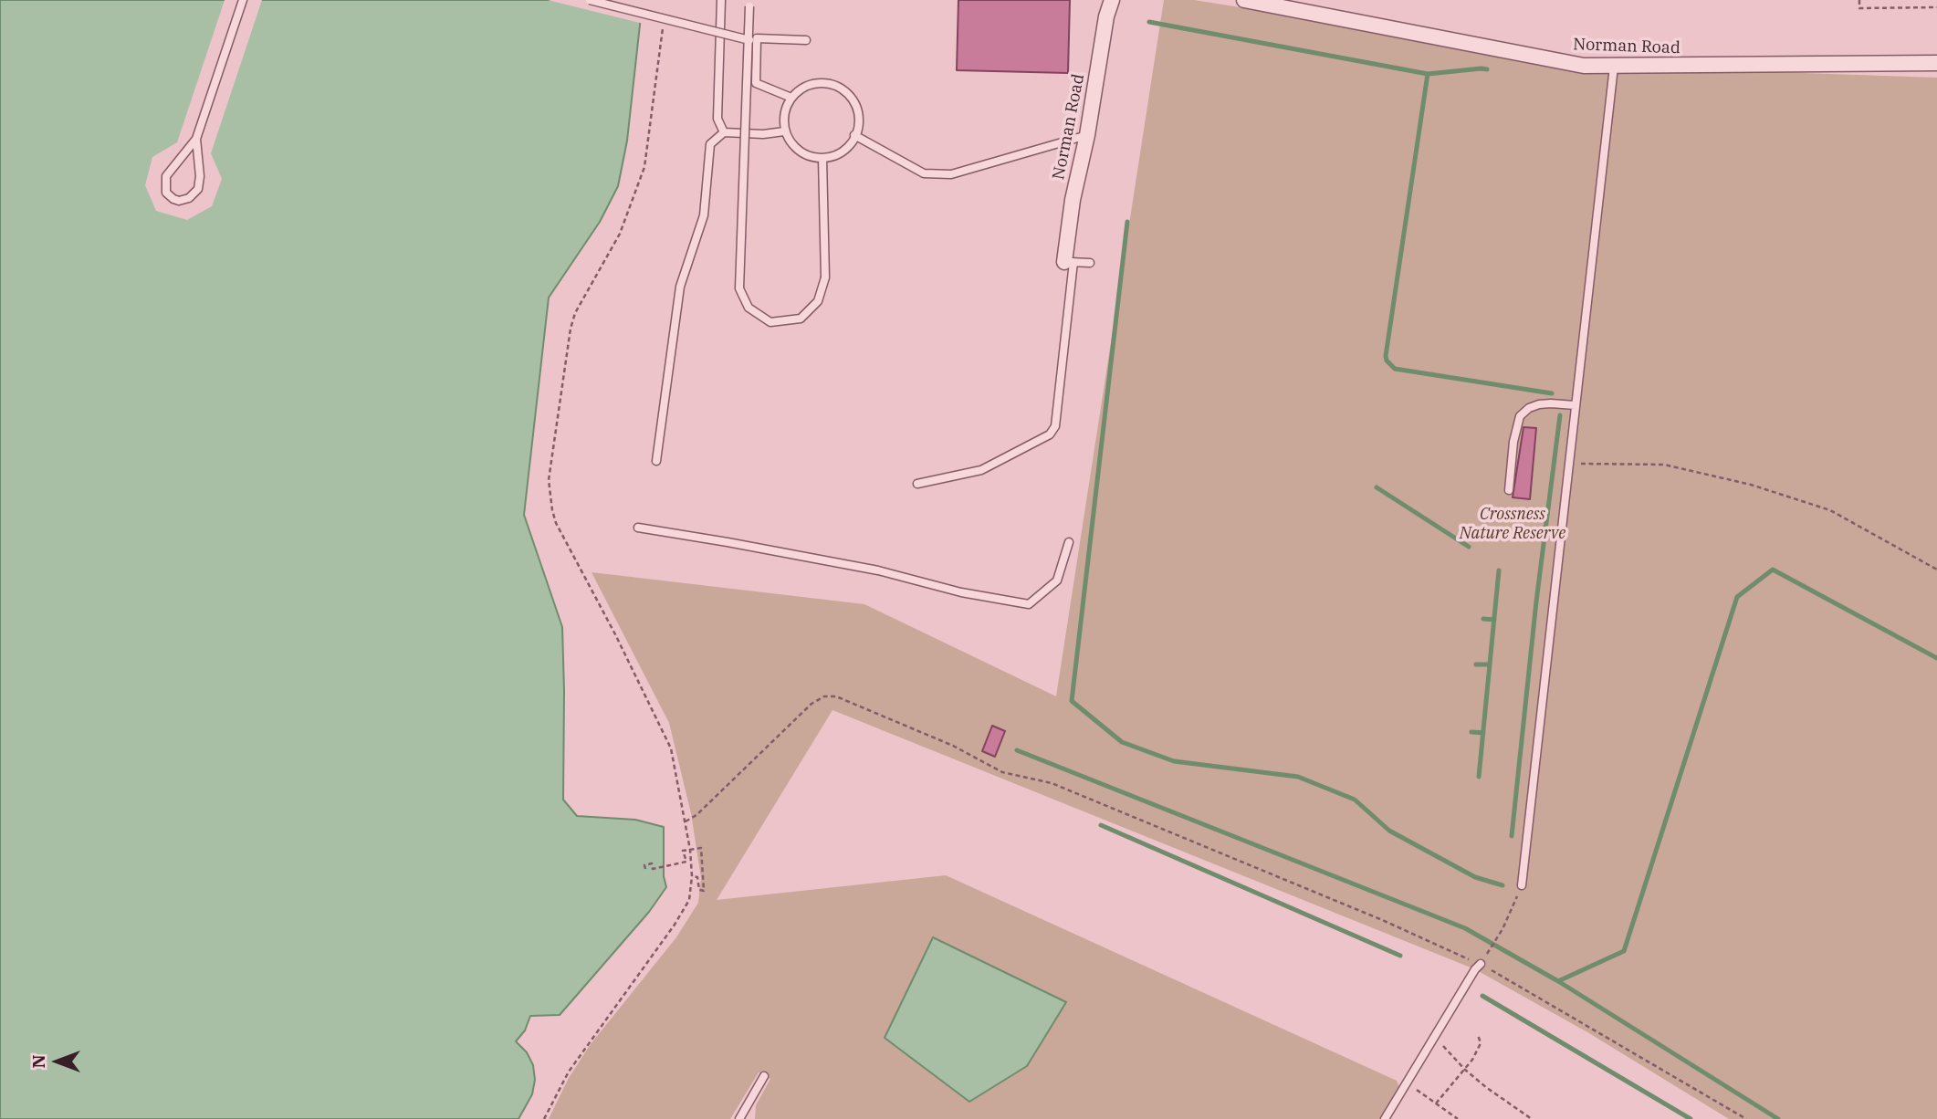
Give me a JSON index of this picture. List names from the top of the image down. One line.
{"streets":{"street":["Norman Road"]},"parks":["Crossness Nature Reserve"],"north":"left"}
